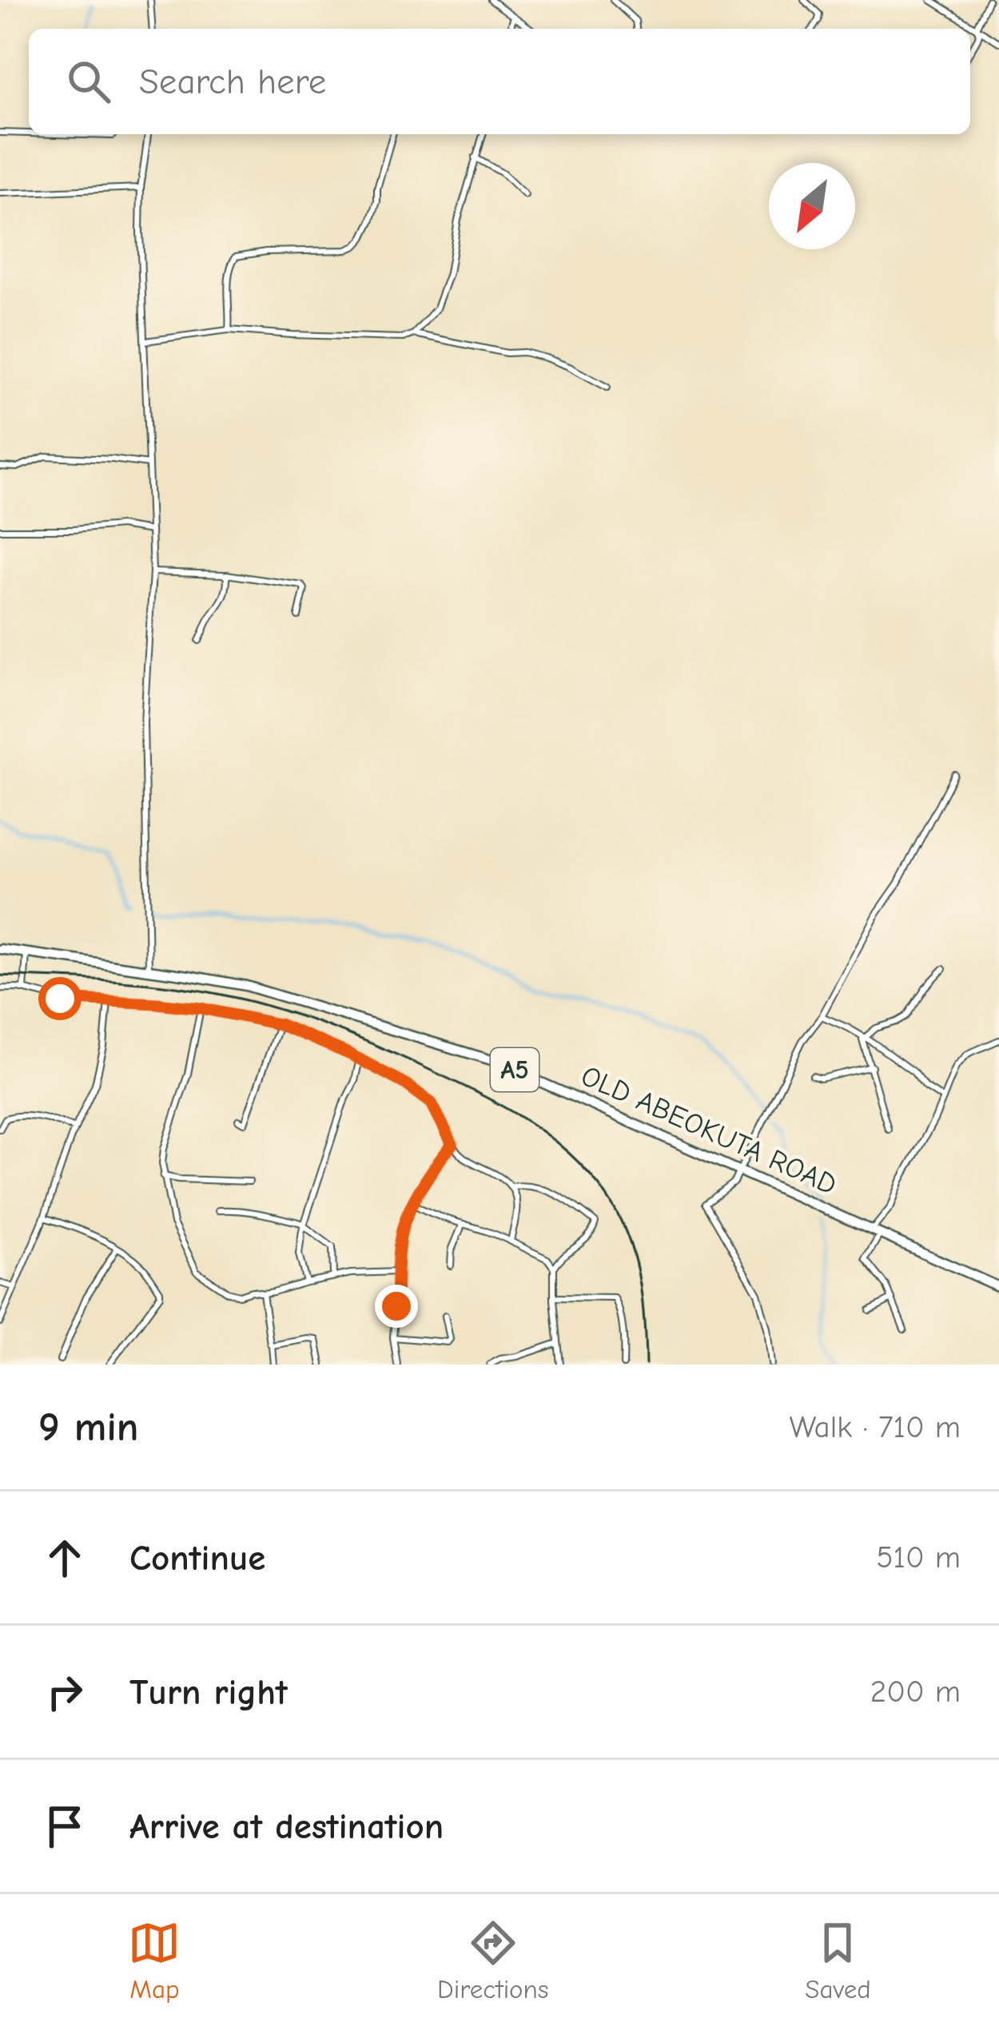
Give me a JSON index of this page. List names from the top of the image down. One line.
{"streets":{"highway":["A5","OLD ABEOKUTA ROAD"]},"north":"bottom left","page":{"search":"Search here","heading":["9 min","Walk · 710 m"],"list":[["Continue","510 m"],["Turn right","200 m"],"Arrive at destination"],"nav":["Map","Directions","Saved"]}}
